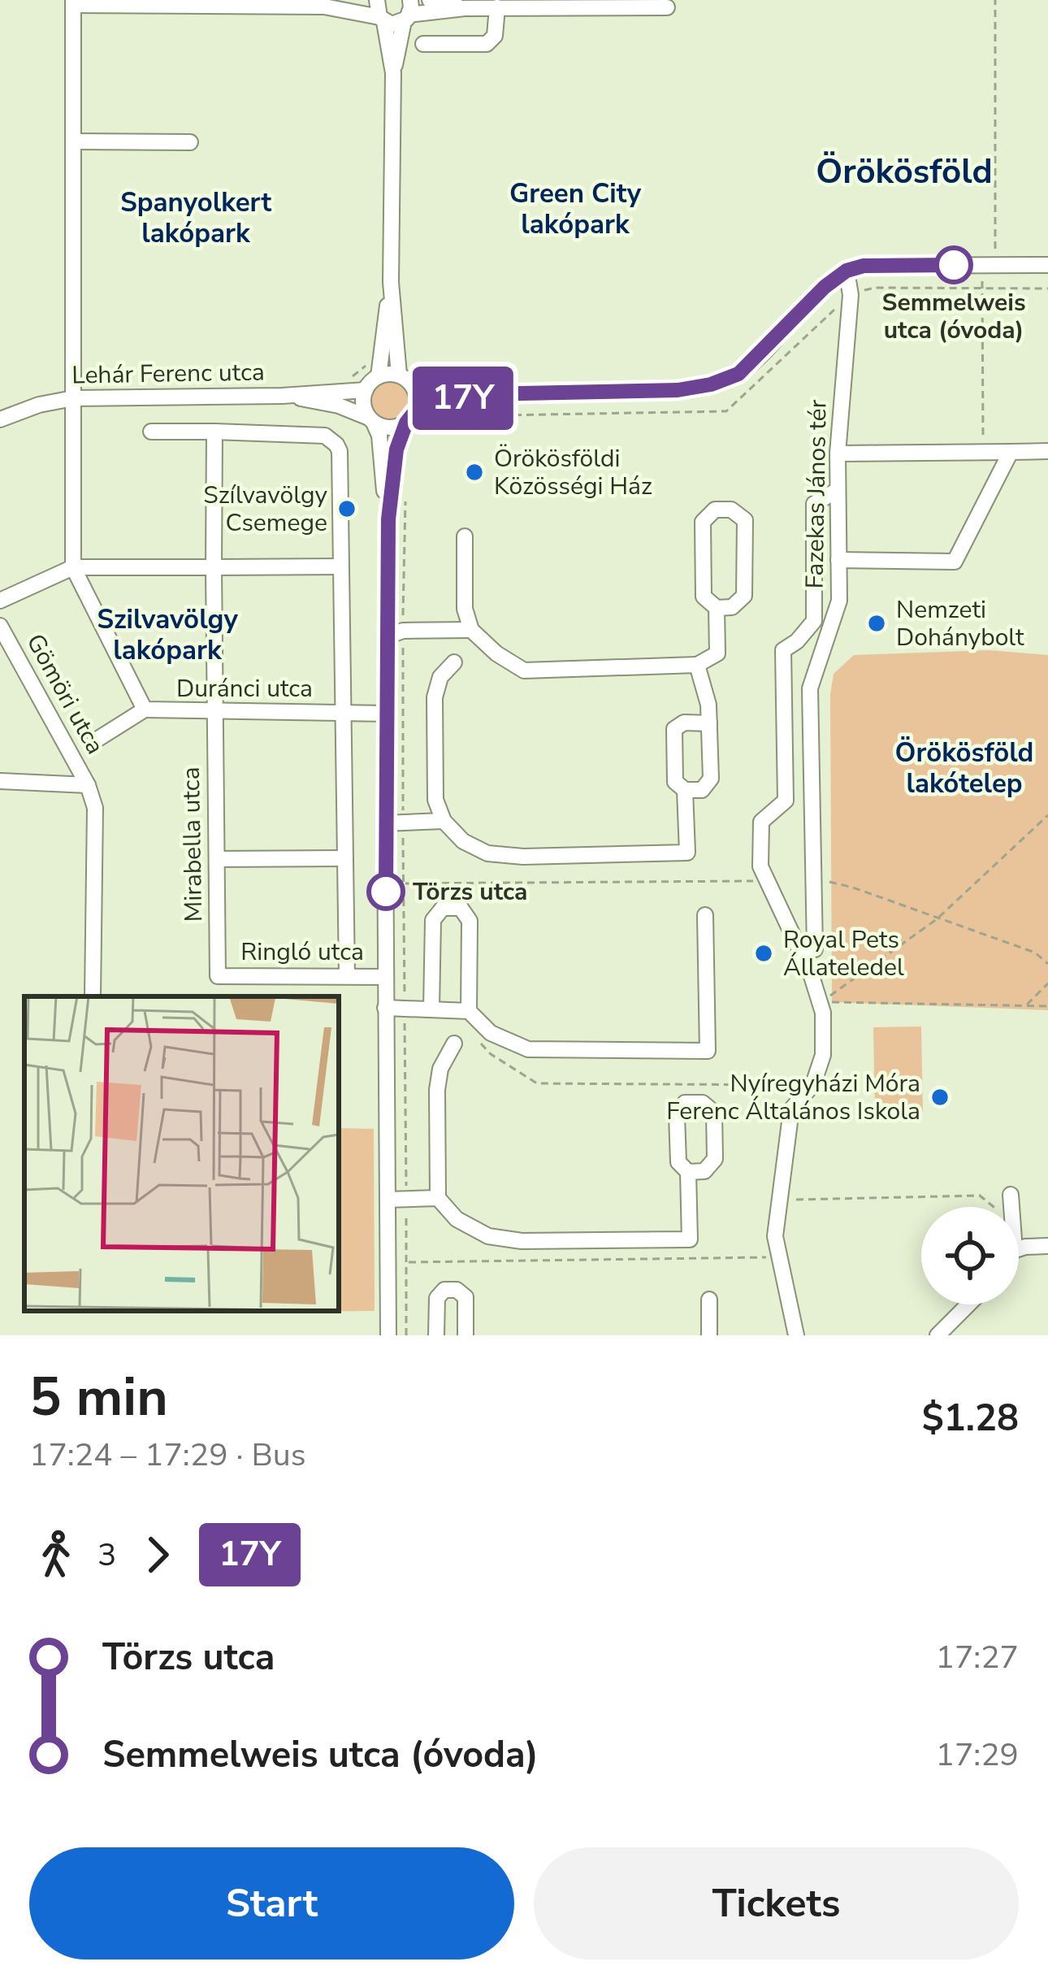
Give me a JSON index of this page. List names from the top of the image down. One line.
{"streets":{"street":["Lehár Ferenc utca","Fazekas János tér","Duránci utca","Gömöri utca","Mirabella utca","Ringló utca"]},"crossings":[["Duránci utca","Mirabella utca"],["Mirabella utca","Ringló utca"]],"districts":["Örökösföld","Green City lakópark","Spanyolkert lakópark","Szilvavölgy lakópark","Örökösföld lakótelep"],"places":["Semmelweis utca (óvoda)","Örökösföldi Közösségi Ház","Szílvavölgy Csemege","Nemzeti Dohánybolt","Törzs utca","Royal Pets Állateledel","Nyíregyházi Móra Ferenc Általános Iskola"],"lines":["bus line 17Y"],"page":{"on_map":"17Y","heading":["5 min","17:24 – 17:29 · Bus","$1.28"],"legs":["3","17Y"],"list":[{"name":"Törzs utca","value":"17:27"},{"name":"Semmelweis utca (óvoda)","value":"17:29"}],"buttons":["Start","Tickets"]}}
